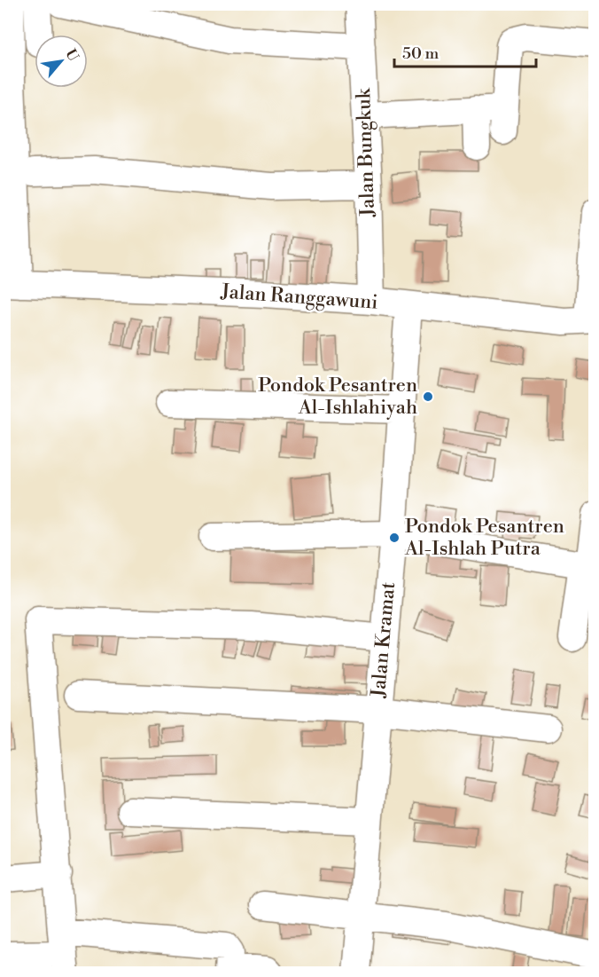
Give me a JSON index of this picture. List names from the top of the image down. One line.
{"streets":{"street":["Jalan Bungkuk","Jalan Ranggawuni","Jalan Kramat"]},"crossings":[["Jalan Bungkuk","Jalan Ranggawuni"],["Jalan Ranggawuni","Jalan Kramat"]],"places":["Pondok Pesantren Al-Ishlahiyah","Pondok Pesantren Al-Ishlah Putra"],"scale_bar":"50 m","north":"top right"}
